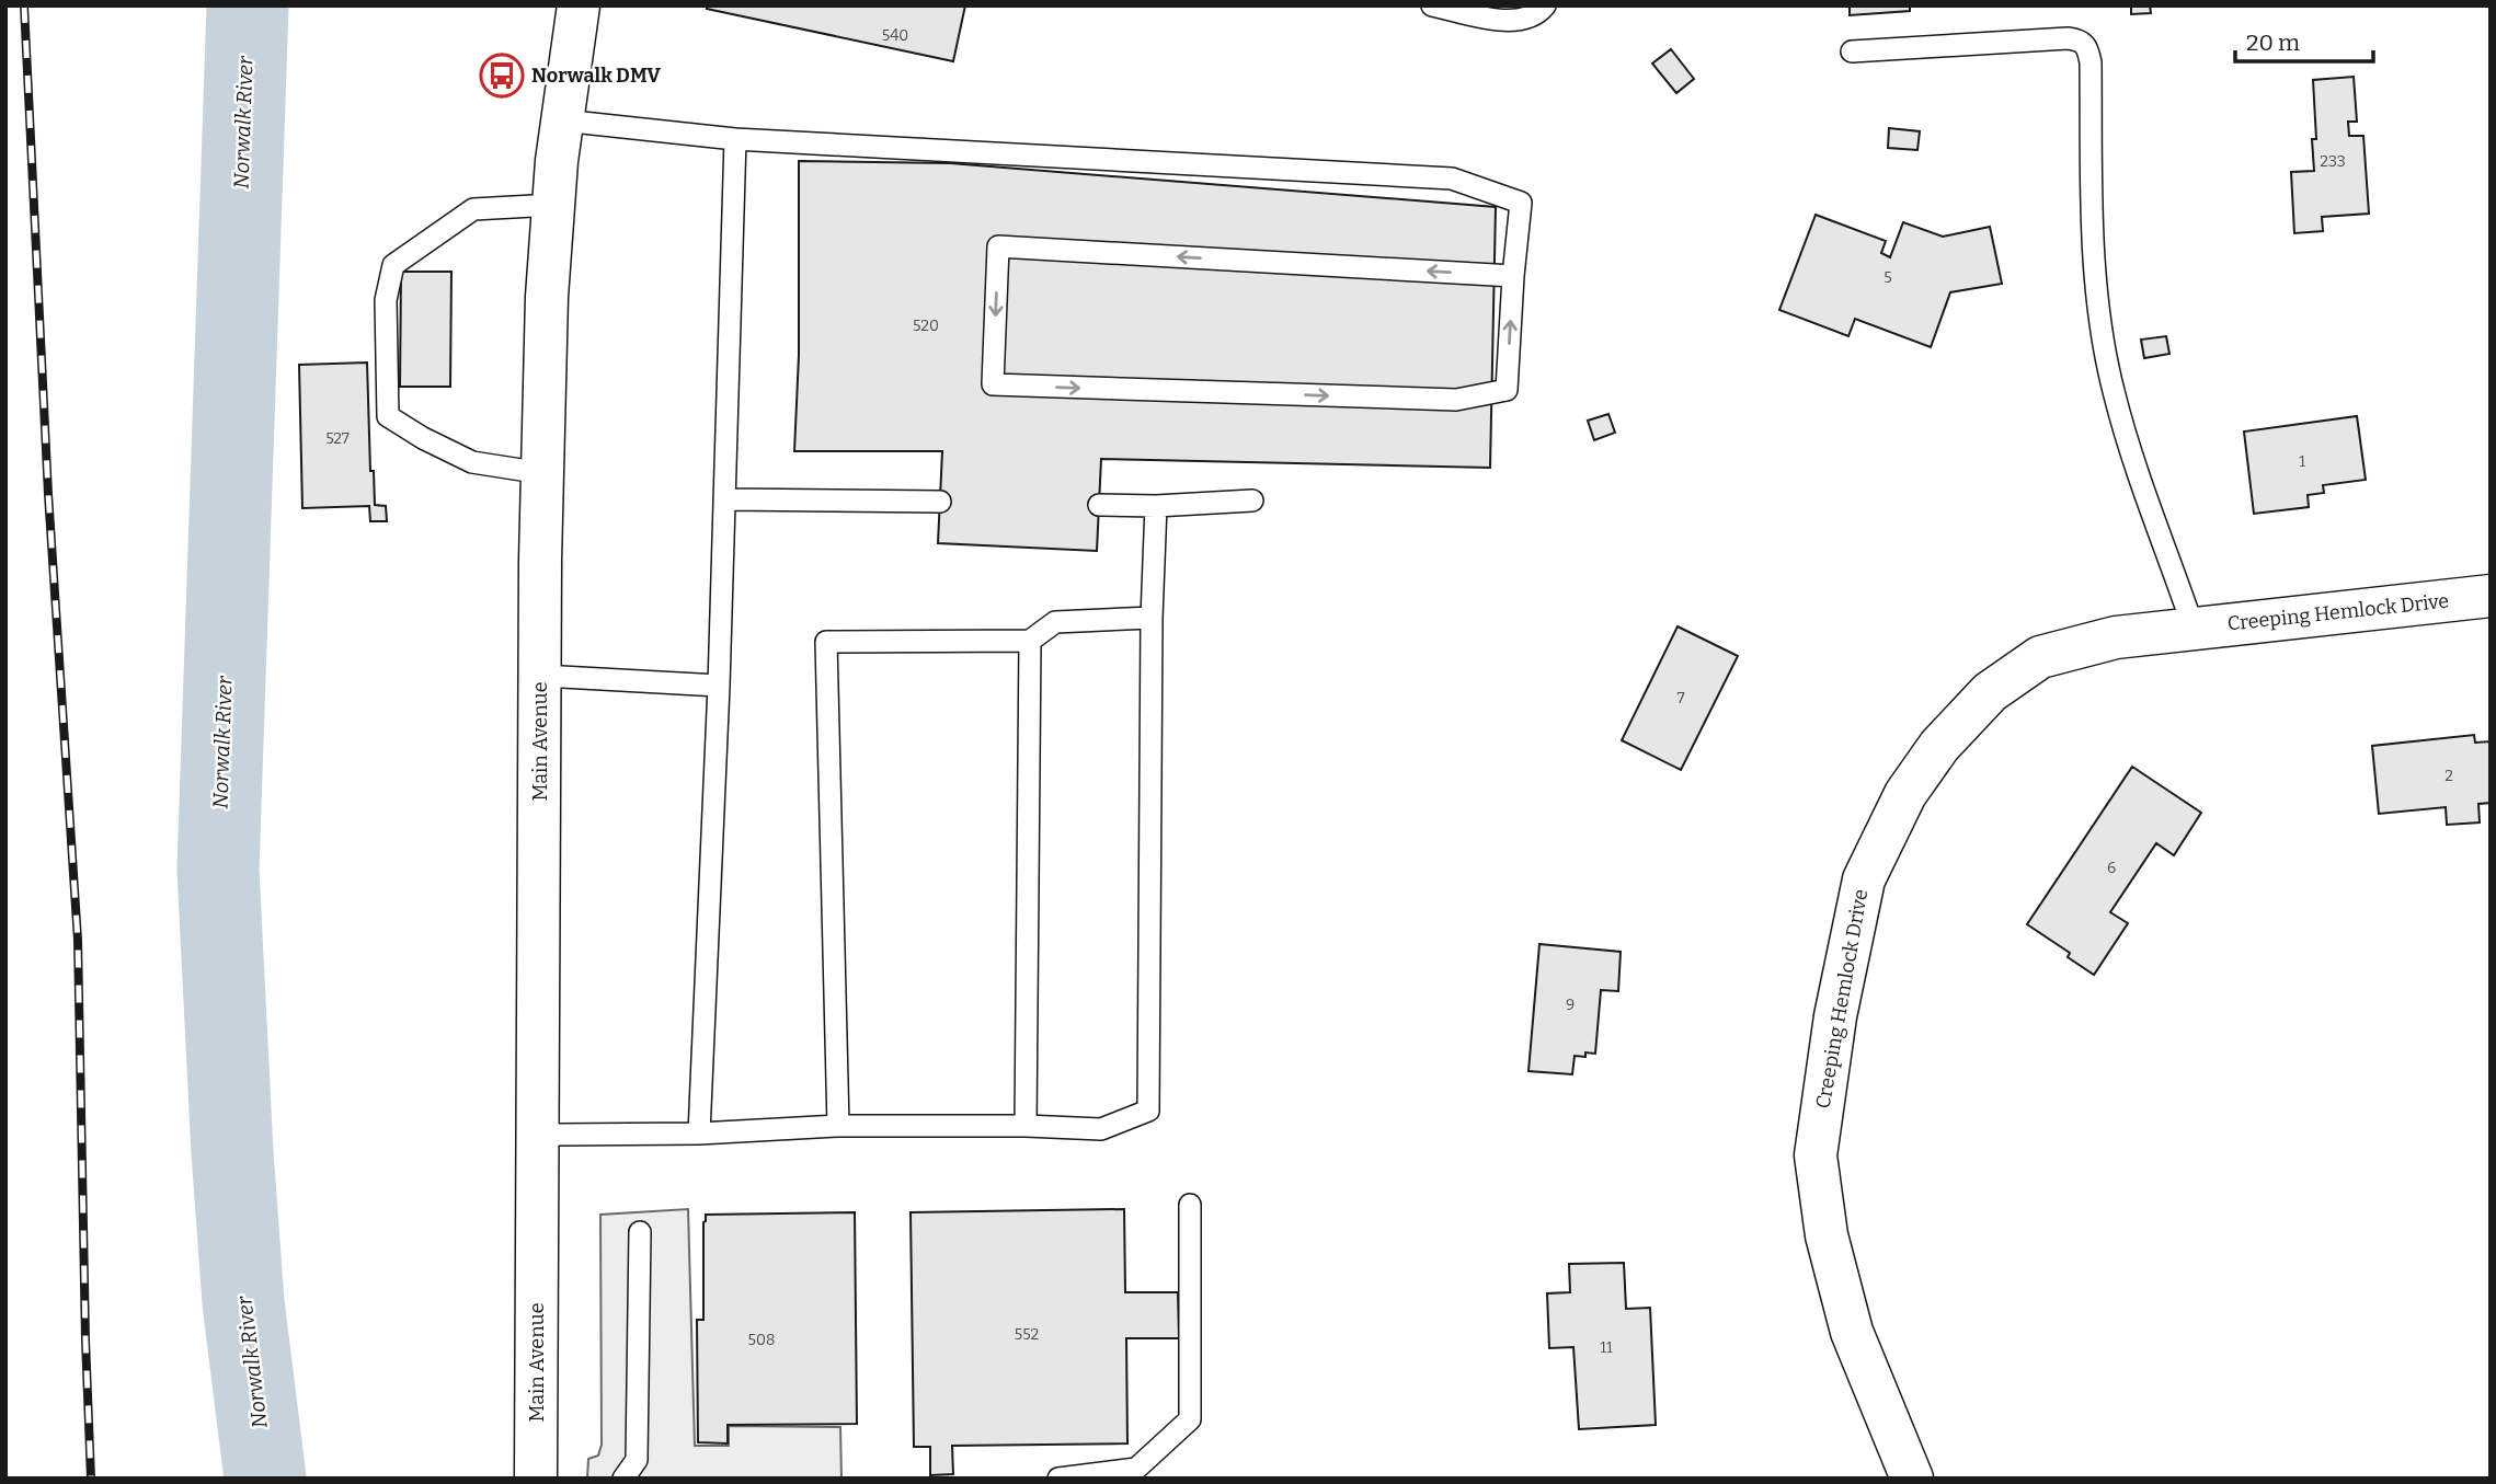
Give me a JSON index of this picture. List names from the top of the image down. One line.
{"streets":{"main road":["Creeping Hemlock Drive","Main Avenue"]},"water":["Norwalk River"],"places":{"bus stop":["Norwalk DMV"]},"house_numbers":["540","233","5","520","527","1","7","2","6","9","552","508","11"],"scale_bar":"20 m"}
